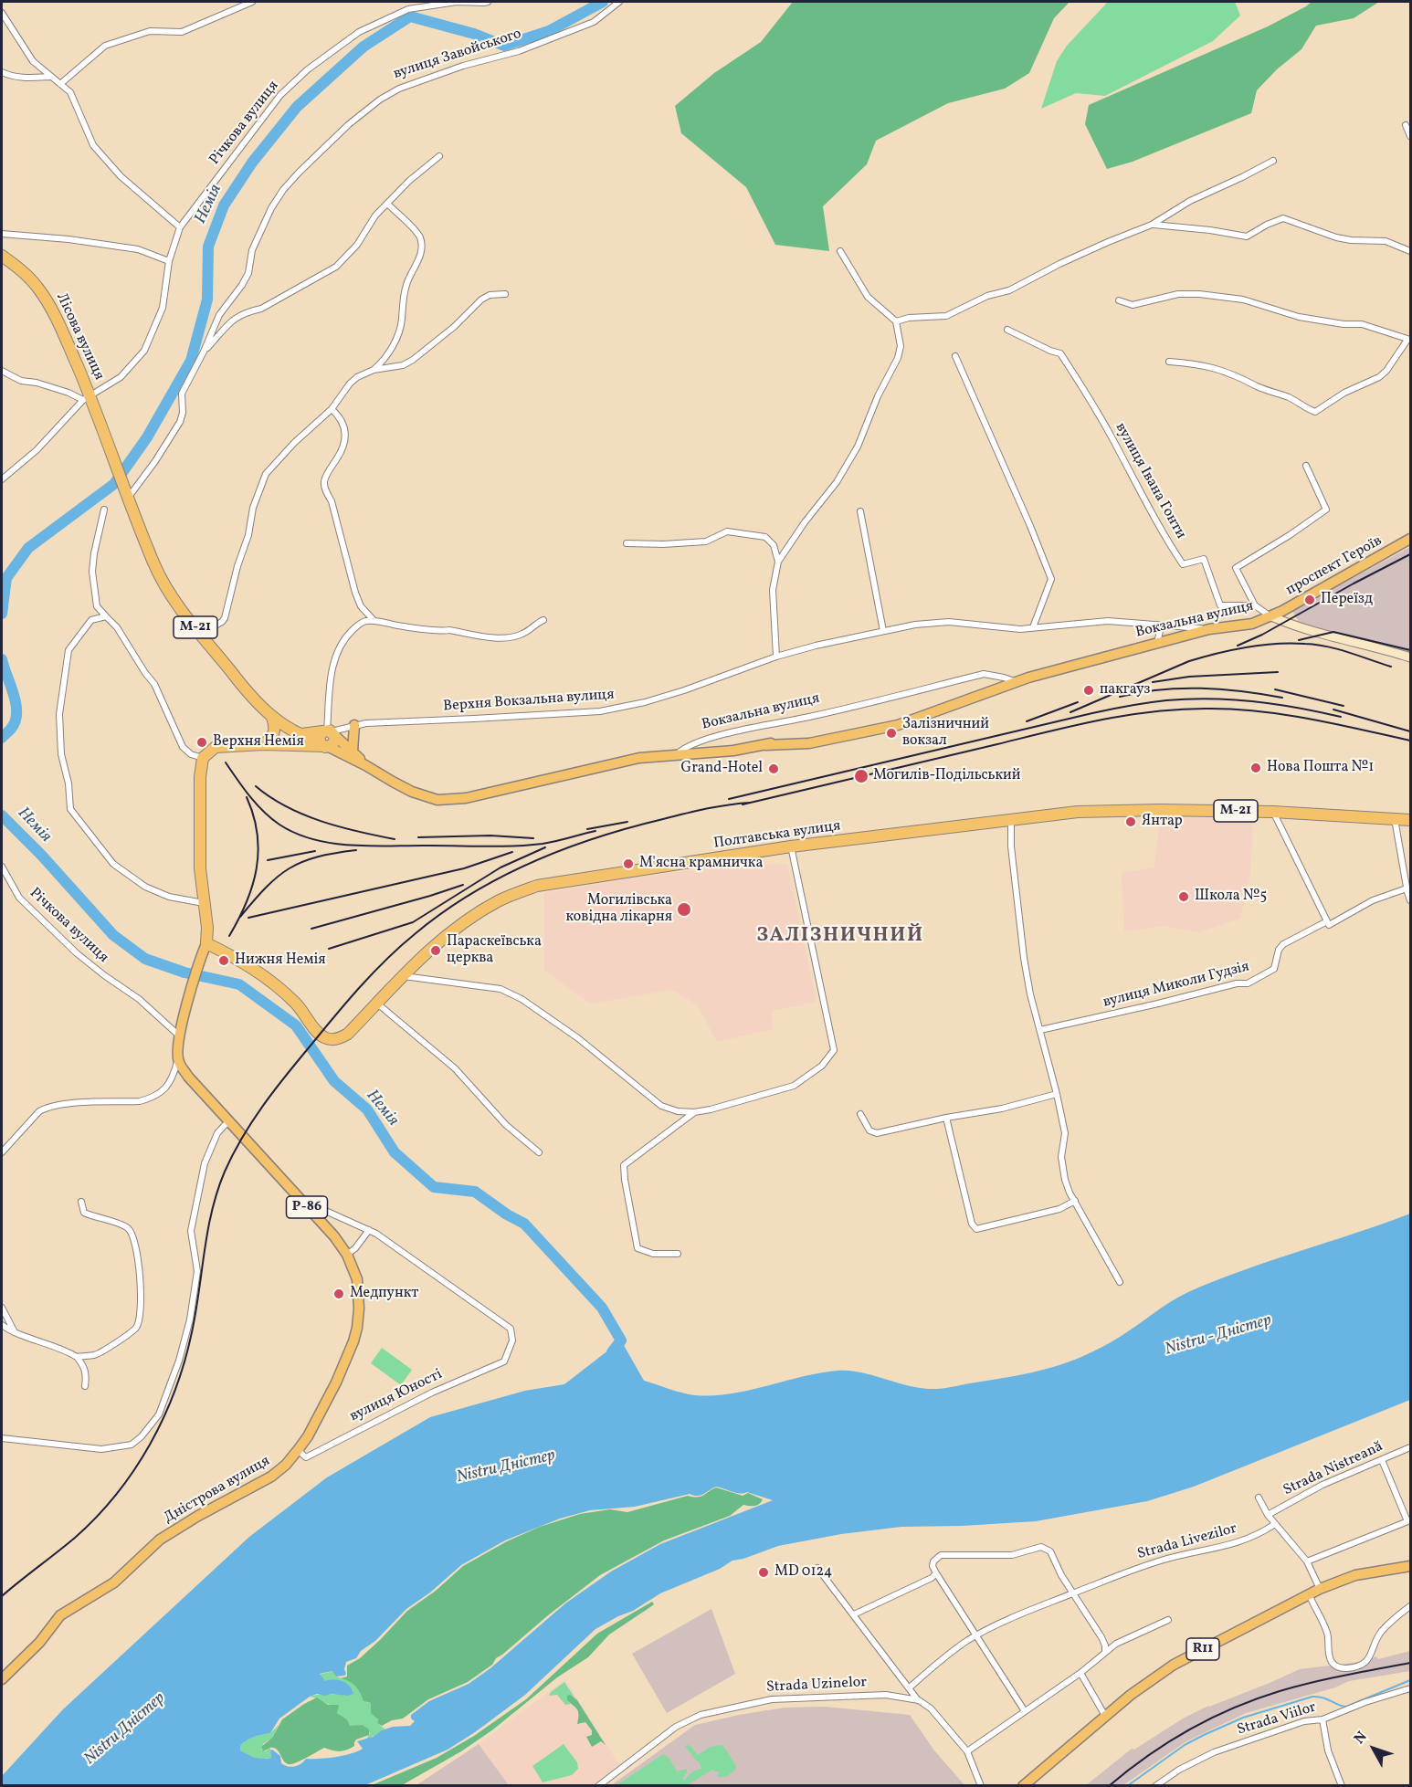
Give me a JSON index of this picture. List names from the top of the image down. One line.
{"streets":{"highway":["Лісова вулиця","Вокзальна вулиця","М-21","Полтавська вулиця"],"main road":["проспект Героїв","Р-86","Дністрова вулиця","R11"],"street":["вулиця Завойського","Річкова вулиця","вулиця Івана Гонти","Верхня Вокзальна вулиця","вулиця Миколи Гудзія","вулиця Юності","Strada Nistreană","Strada Livezilor","Strada Uzinelor","Strada Viilor"]},"crossings":[["вулиця Завойського","Лісова вулиця"],["вулиця Завойського","М-21"],["Річкова вулиця","Лісова вулиця"],["Лісова вулиця","М-21"],["проспект Героїв","Вокзальна вулиця"],["Вокзальна вулиця","М-21"],["Вокзальна вулиця","Верхня Вокзальна вулиця"],["М-21","Верхня Вокзальна вулиця"],["Р-86","вулиця Юності"],["Р-86","Дністрова вулиця"],["вулиця Юності","Дністрова вулиця"]],"districts":["ЗАЛІЗНИЧНИЙ"],"water":["Немія","Nistru - Дністер","Nistru Дністер"],"places":["Переїзд","пакгауз","Залізничний вокзал","Верхня Немія","Нова Пошта №1","Grand-Hotel","Могилів-Подільський","Янтар","М'ясна крамничка","Школа №5","Могилівська ковідна лікарня","Параскеївська церква","Нижня Немія","Медпункт","MD 0124"],"north":"top left"}
